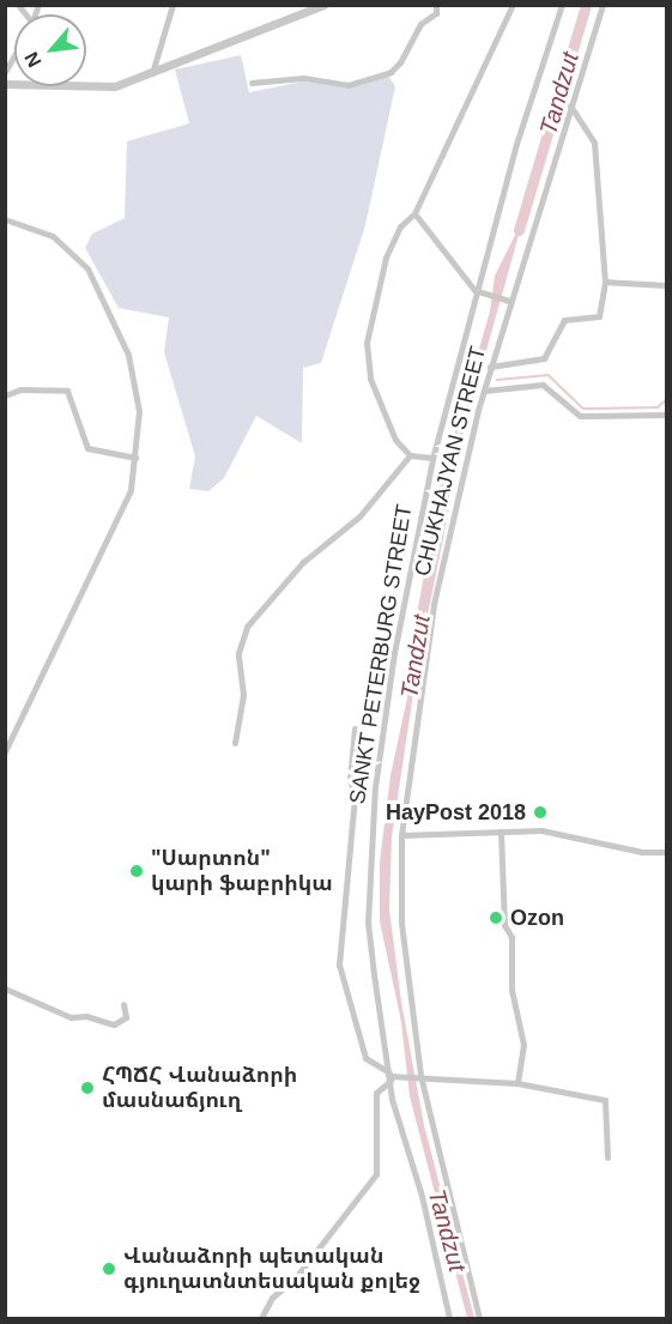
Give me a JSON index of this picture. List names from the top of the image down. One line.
{"streets":{"street":["CHUKHAJYAN STREET","SANKT PETERBURG STREET"]},"water":["Tandzut"],"places":["HayPost 2018","\"Սարտոն\" կարի ֆաբրիկա","Ozon","ՀՊՃՀ Վանաձորի մասնաճյուղ","Վանաձորի պետական գյուղատնտեսական քոլեջ"],"north":"bottom left"}
